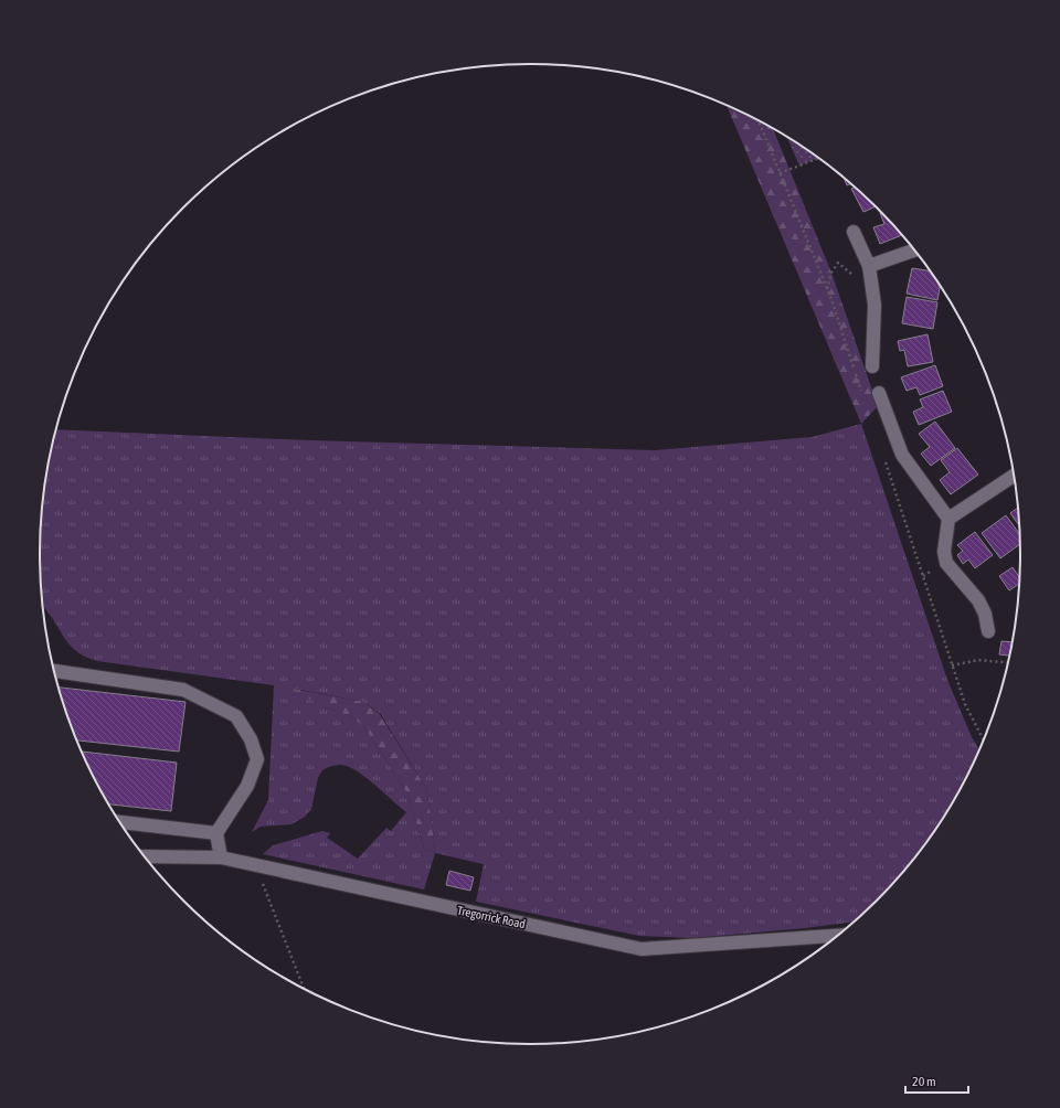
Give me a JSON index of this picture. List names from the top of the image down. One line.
{"streets":{"street":["Tregorrick Road"]},"scale_bar":"20 m"}
